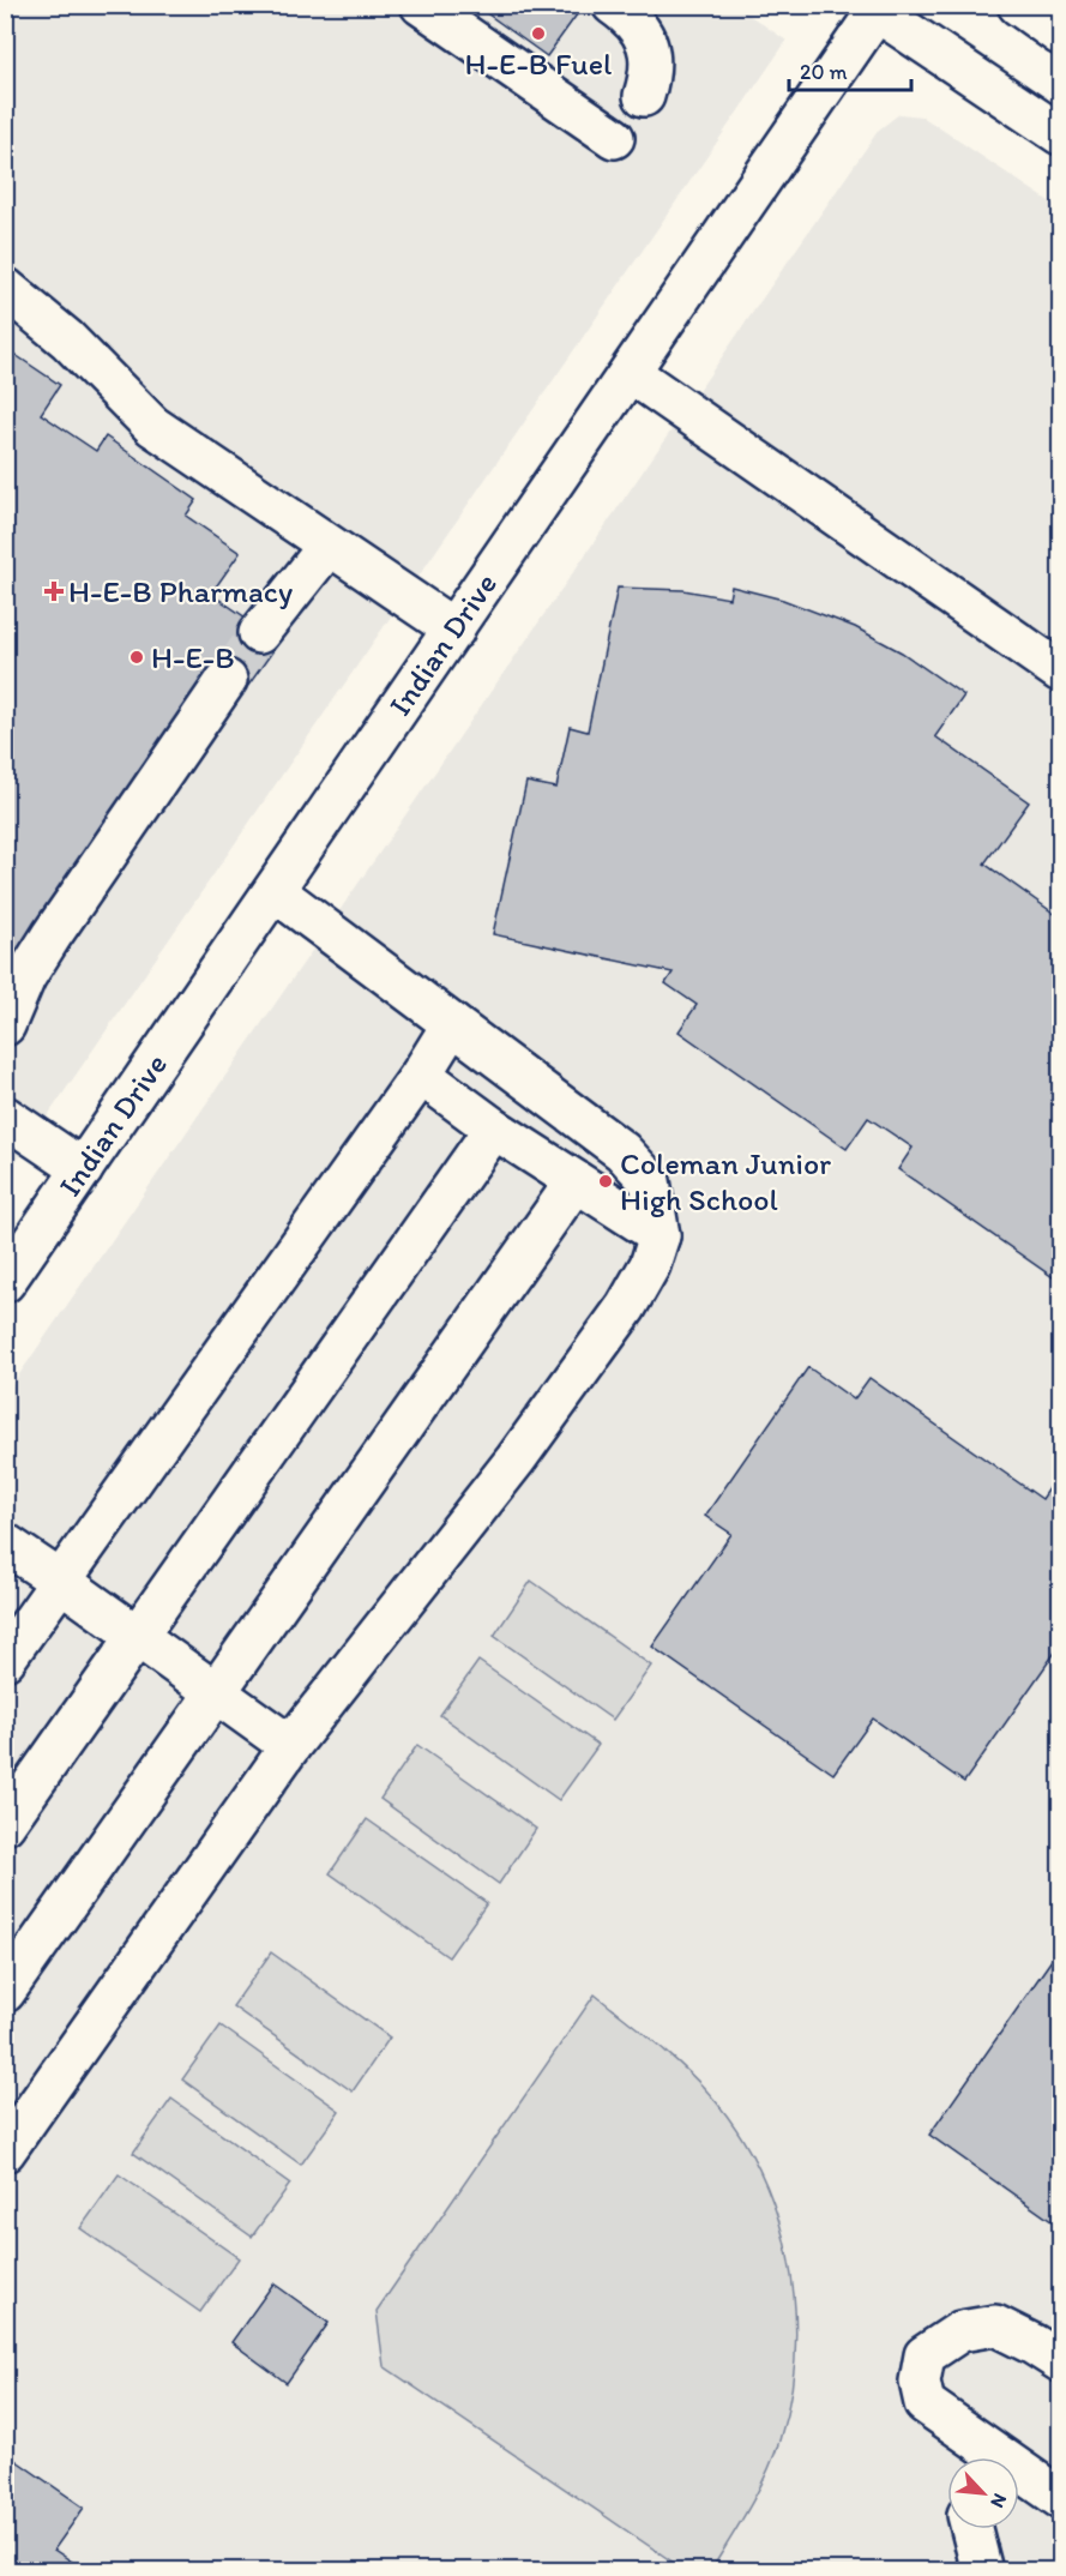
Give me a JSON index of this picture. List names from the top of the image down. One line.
{"streets":{"street":["Indian Drive"]},"places":{"other":["H-E-B Fuel","H-E-B","Coleman Junior High School"],"health":["H-E-B Pharmacy"]},"scale_bar":"20 m","north":"bottom right"}
